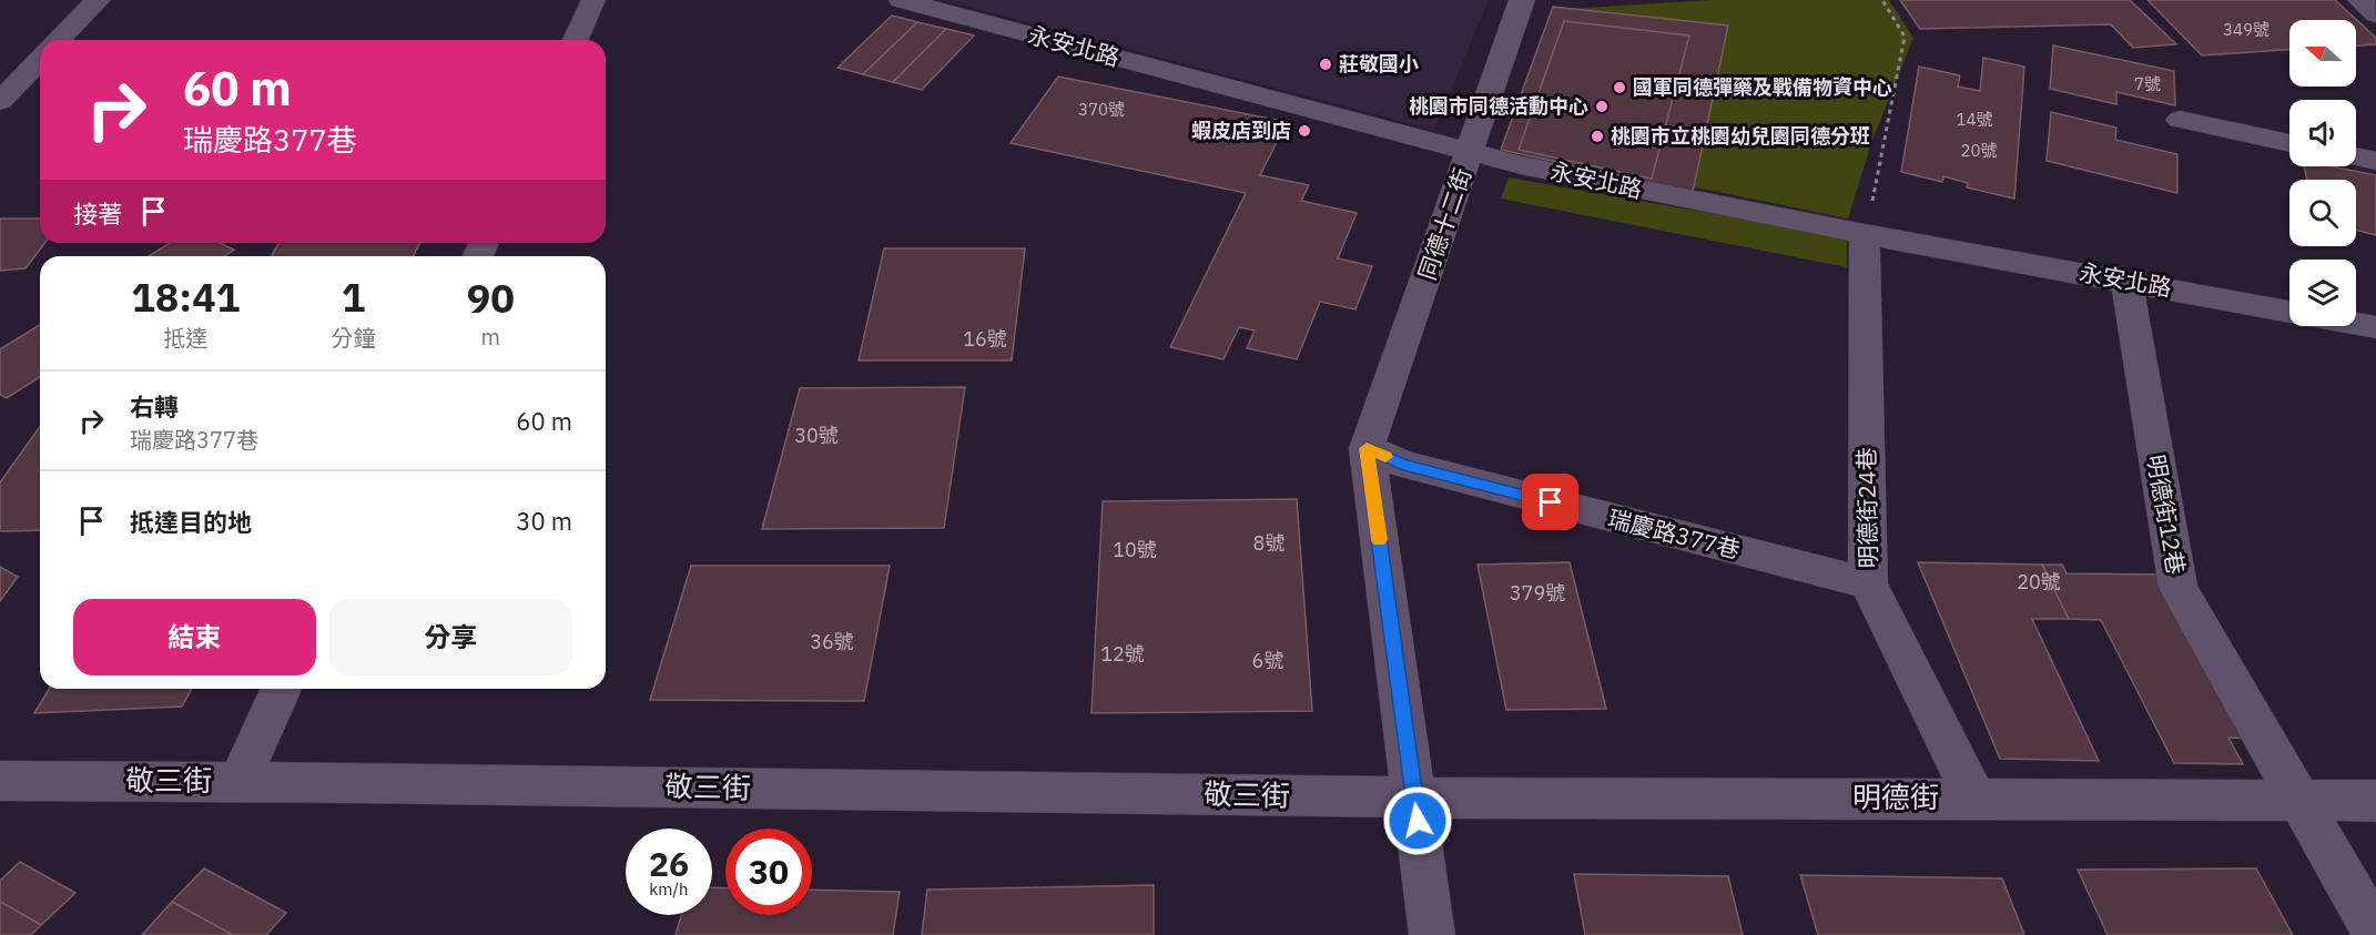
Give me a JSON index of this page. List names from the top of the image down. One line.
{"streets":{"street":["永安北路","同德十二街","明德街24巷","明德街12巷","瑞慶路377巷","敬三街","明德街"]},"crossings":[["永安北路","同德十二街"],["永安北路","明德街24巷"],["永安北路","明德街12巷"],["同德十二街","瑞慶路377巷"],["明德街24巷","瑞慶路377巷"],["明德街24巷","明德街"],["明德街12巷","明德街"],["敬三街","明德街"]],"places":["莊敬國小","國軍同德彈藥及戰備物資中心","桃園市同德活動中心","蝦皮店到店","桃園市立桃園幼兒園同德分班"],"house_numbers":["349號","7號","370號","14號","20號","16號","30號","8號","10號","20號","379號","36號","12號","6號"],"north":"left","page":{"turn":["60 m","瑞慶路377巷"],"then":"接著","eta":["18:41","抵達","1","分鐘","90","m"],"list":[{"name":"右轉","note":"瑞慶路377巷","value":"60 m"},{"name":"抵達目的地","value":"30 m"}],"buttons":["結束","分享"],"speed":"26 km/h","limit":"30"}}
